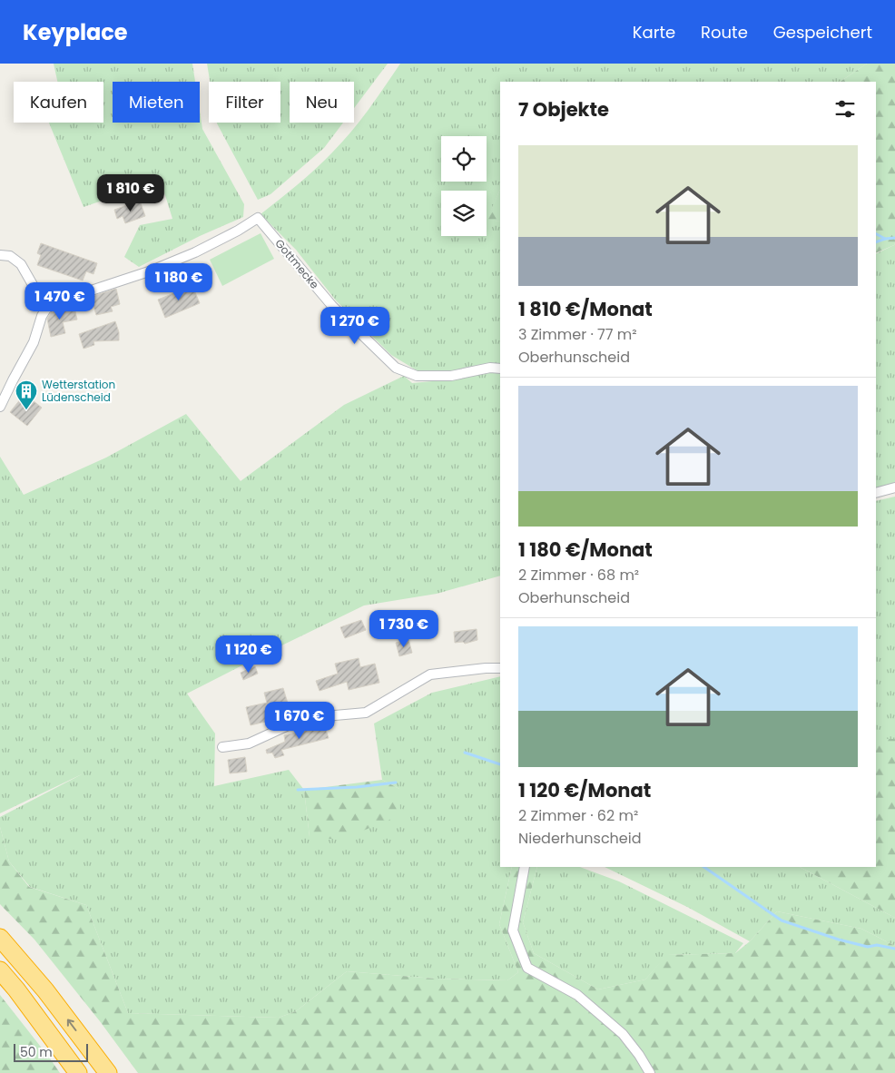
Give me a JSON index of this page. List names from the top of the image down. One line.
{"streets":{"street":["Gottmecke"]},"places":{"building":["Wetterstation Lüdenscheid"]},"scale_bar":"50 m","page":{"header":"Keyplace","nav":["Karte","Route","Gespeichert"],"chip":["Kaufen","Mieten","Filter","Neu"],"heading":"7 Objekte","list":[{"name":"1 810 €/Monat","note":"3 Zimmer · 77 m² · Oberhunscheid"},{"name":"1 180 €/Monat","note":"2 Zimmer · 68 m² · Oberhunscheid"},{"name":"1 120 €/Monat","note":"2 Zimmer · 62 m² · Niederhunscheid"}],"price":["1 810 €","1 180 €","1 470 €","1 270 €","1 730 €","1 120 €","1 670 €"],"scale":"50 m"}}
